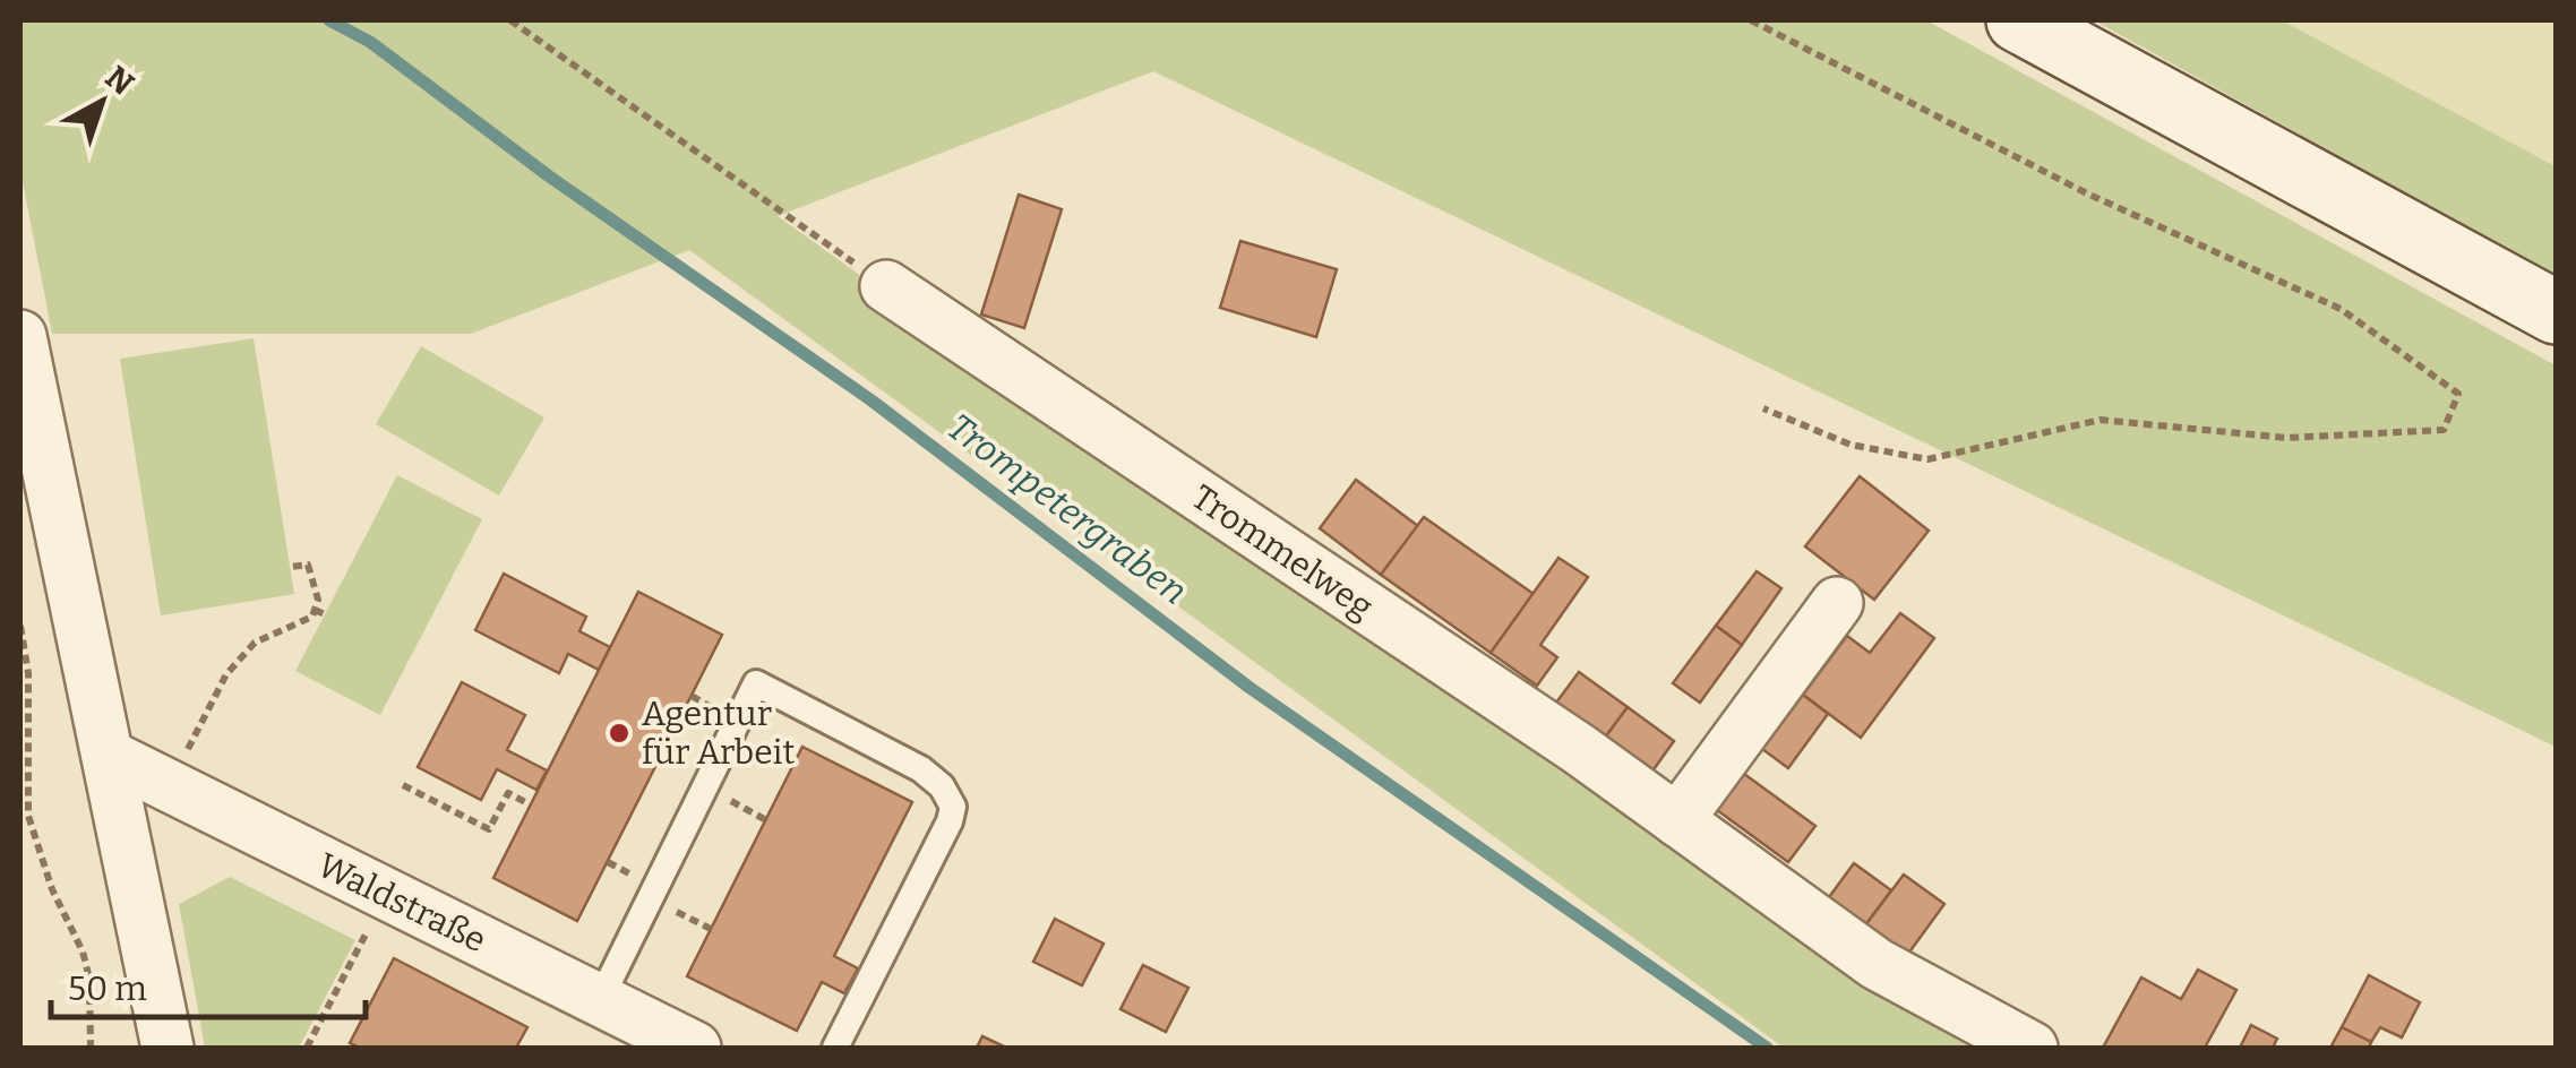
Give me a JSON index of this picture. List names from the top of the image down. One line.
{"streets":{"street":["Trommelweg","Waldstraße"]},"water":["Trompetergraben"],"places":["Agentur für Arbeit"],"scale_bar":"50 m","north":"top right"}
